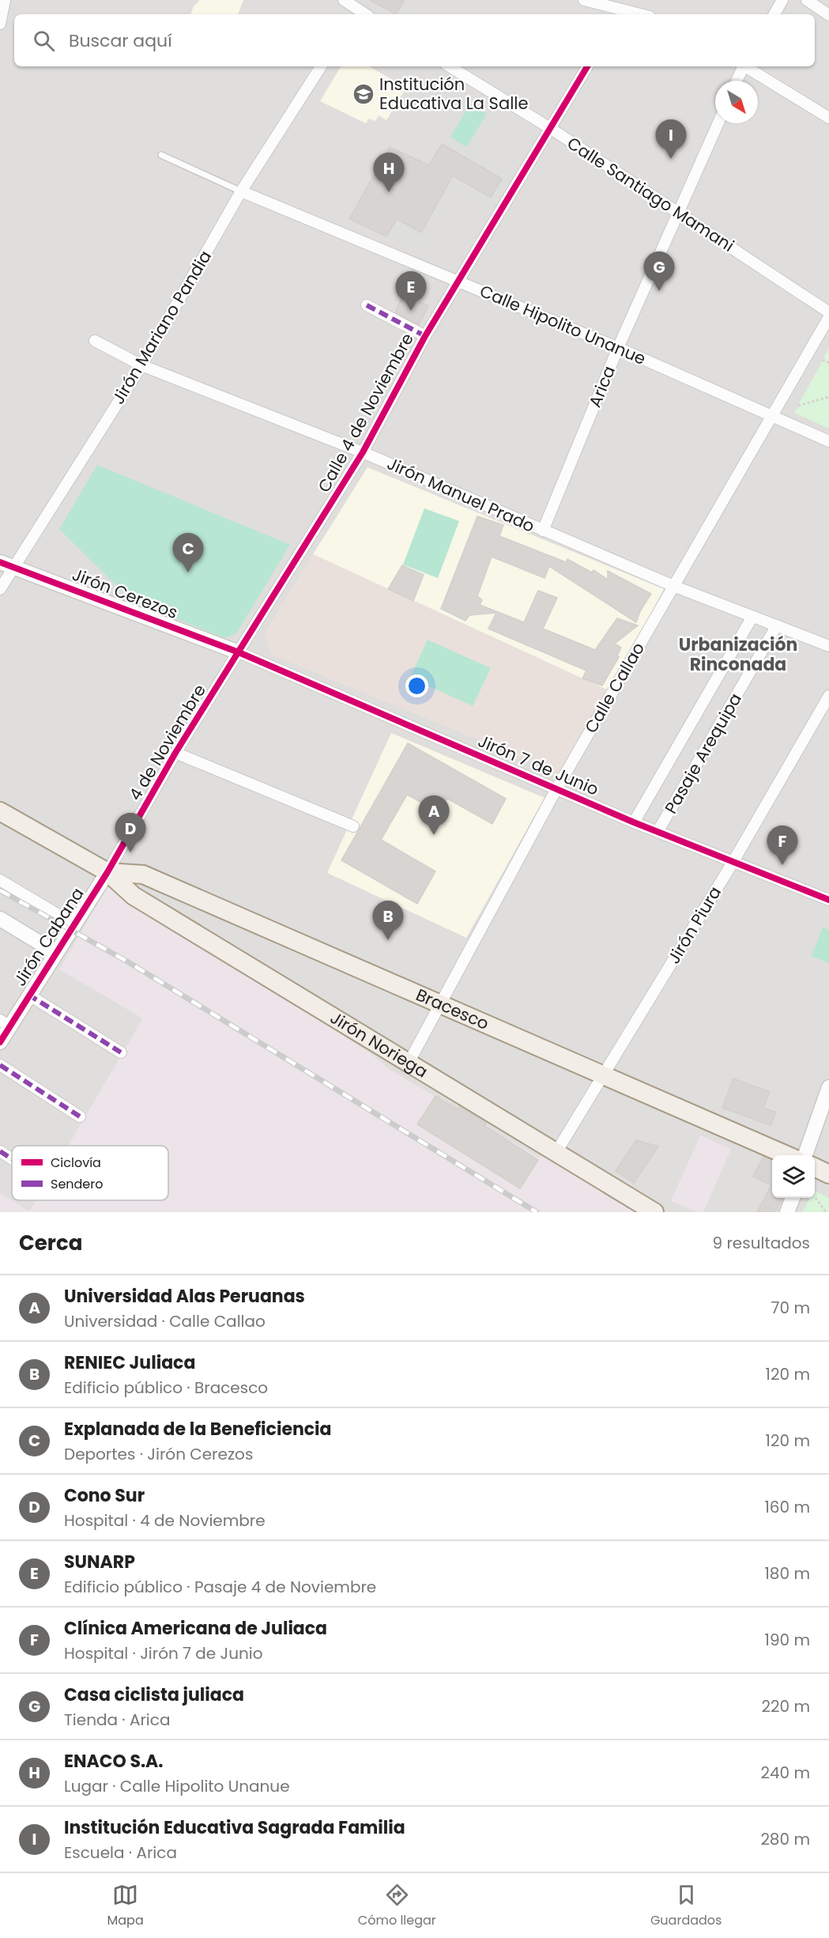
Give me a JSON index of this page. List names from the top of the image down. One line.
{"streets":{"main road":["Bracesco","Jirón Noriega"],"street":["Calle Santiago Mamani","Calle Hipolito Unanue","Jirón Mariano Pandia","Arica","Calle 4 de Noviembre","Jirón Manuel Prado","Jirón Cerezos","Calle Callao","4 de Noviembre","Pasaje Arequipa","Jirón 7 de Junio","Jirón Piura","Jirón Cabana"]},"crossings":[["Calle Santiago Mamani","Arica"],["Calle Santiago Mamani","Calle 4 de Noviembre"],["Calle Hipolito Unanue","Jirón Mariano Pandia"],["Calle Hipolito Unanue","Arica"],["Calle Hipolito Unanue","Calle 4 de Noviembre"],["Calle Hipolito Unanue","Calle Callao"],["Jirón Mariano Pandia","Jirón Manuel Prado"],["Jirón Mariano Pandia","Jirón Cerezos"],["Arica","Jirón Manuel Prado"],["Calle 4 de Noviembre","Jirón Manuel Prado"],["Calle 4 de Noviembre","Jirón Cerezos"],["Calle 4 de Noviembre","4 de Noviembre"],["Calle 4 de Noviembre","Jirón 7 de Junio"],["Jirón Manuel Prado","Calle Callao"],["Jirón Manuel Prado","Pasaje Arequipa"],["Jirón Cerezos","4 de Noviembre"],["Jirón Cerezos","Jirón 7 de Junio"],["Calle Callao","Jirón 7 de Junio"],["Calle Callao","Bracesco"],["Calle Callao","Jirón Noriega"],["4 de Noviembre","Jirón 7 de Junio"],["4 de Noviembre","Jirón Cabana"],["4 de Noviembre","Bracesco"],["4 de Noviembre","Jirón Noriega"],["Pasaje Arequipa","Jirón 7 de Junio"],["Jirón 7 de Junio","Jirón Piura"],["Jirón Piura","Bracesco"],["Jirón Piura","Jirón Noriega"],["Jirón Cabana","Bracesco"],["Jirón Cabana","Jirón Noriega"],["Bracesco","Jirón Noriega"]],"districts":["Urbanización Rinconada"],"places":{"school or university":["Institución Educativa La Salle"]},"legend":["Ciclovía","Sendero"],"north":"bottom right","page":{"search":"Buscar aquí","pins":["I","H","G","E","C","A","D","F","B"],"heading":["Cerca","9 resultados"],"list":[{"mark":"A","name":"Universidad Alas Peruanas","note":"Universidad · Calle Callao","value":"70 m"},{"mark":"B","name":"RENIEC Juliaca","note":"Edificio público · Bracesco","value":"120 m"},{"mark":"C","name":"Explanada de la Beneficiencia","note":"Deportes · Jirón Cerezos","value":"120 m"},{"mark":"D","name":"Cono Sur","note":"Hospital · 4 de Noviembre","value":"160 m"},{"mark":"E","name":"SUNARP","note":"Edificio público · Pasaje 4 de Noviembre","value":"180 m"},{"mark":"F","name":"Clínica Americana de Juliaca","note":"Hospital · Jirón 7 de Junio","value":"190 m"},{"mark":"G","name":"Casa ciclista juliaca","note":"Tienda · Arica","value":"220 m"},{"mark":"H","name":"ENACO S.A.","note":"Lugar · Calle Hipolito Unanue","value":"240 m"},{"mark":"I","name":"Institución Educativa Sagrada Familia","note":"Escuela · Arica","value":"280 m"}],"nav":["Mapa","Cómo llegar","Guardados"]}}
